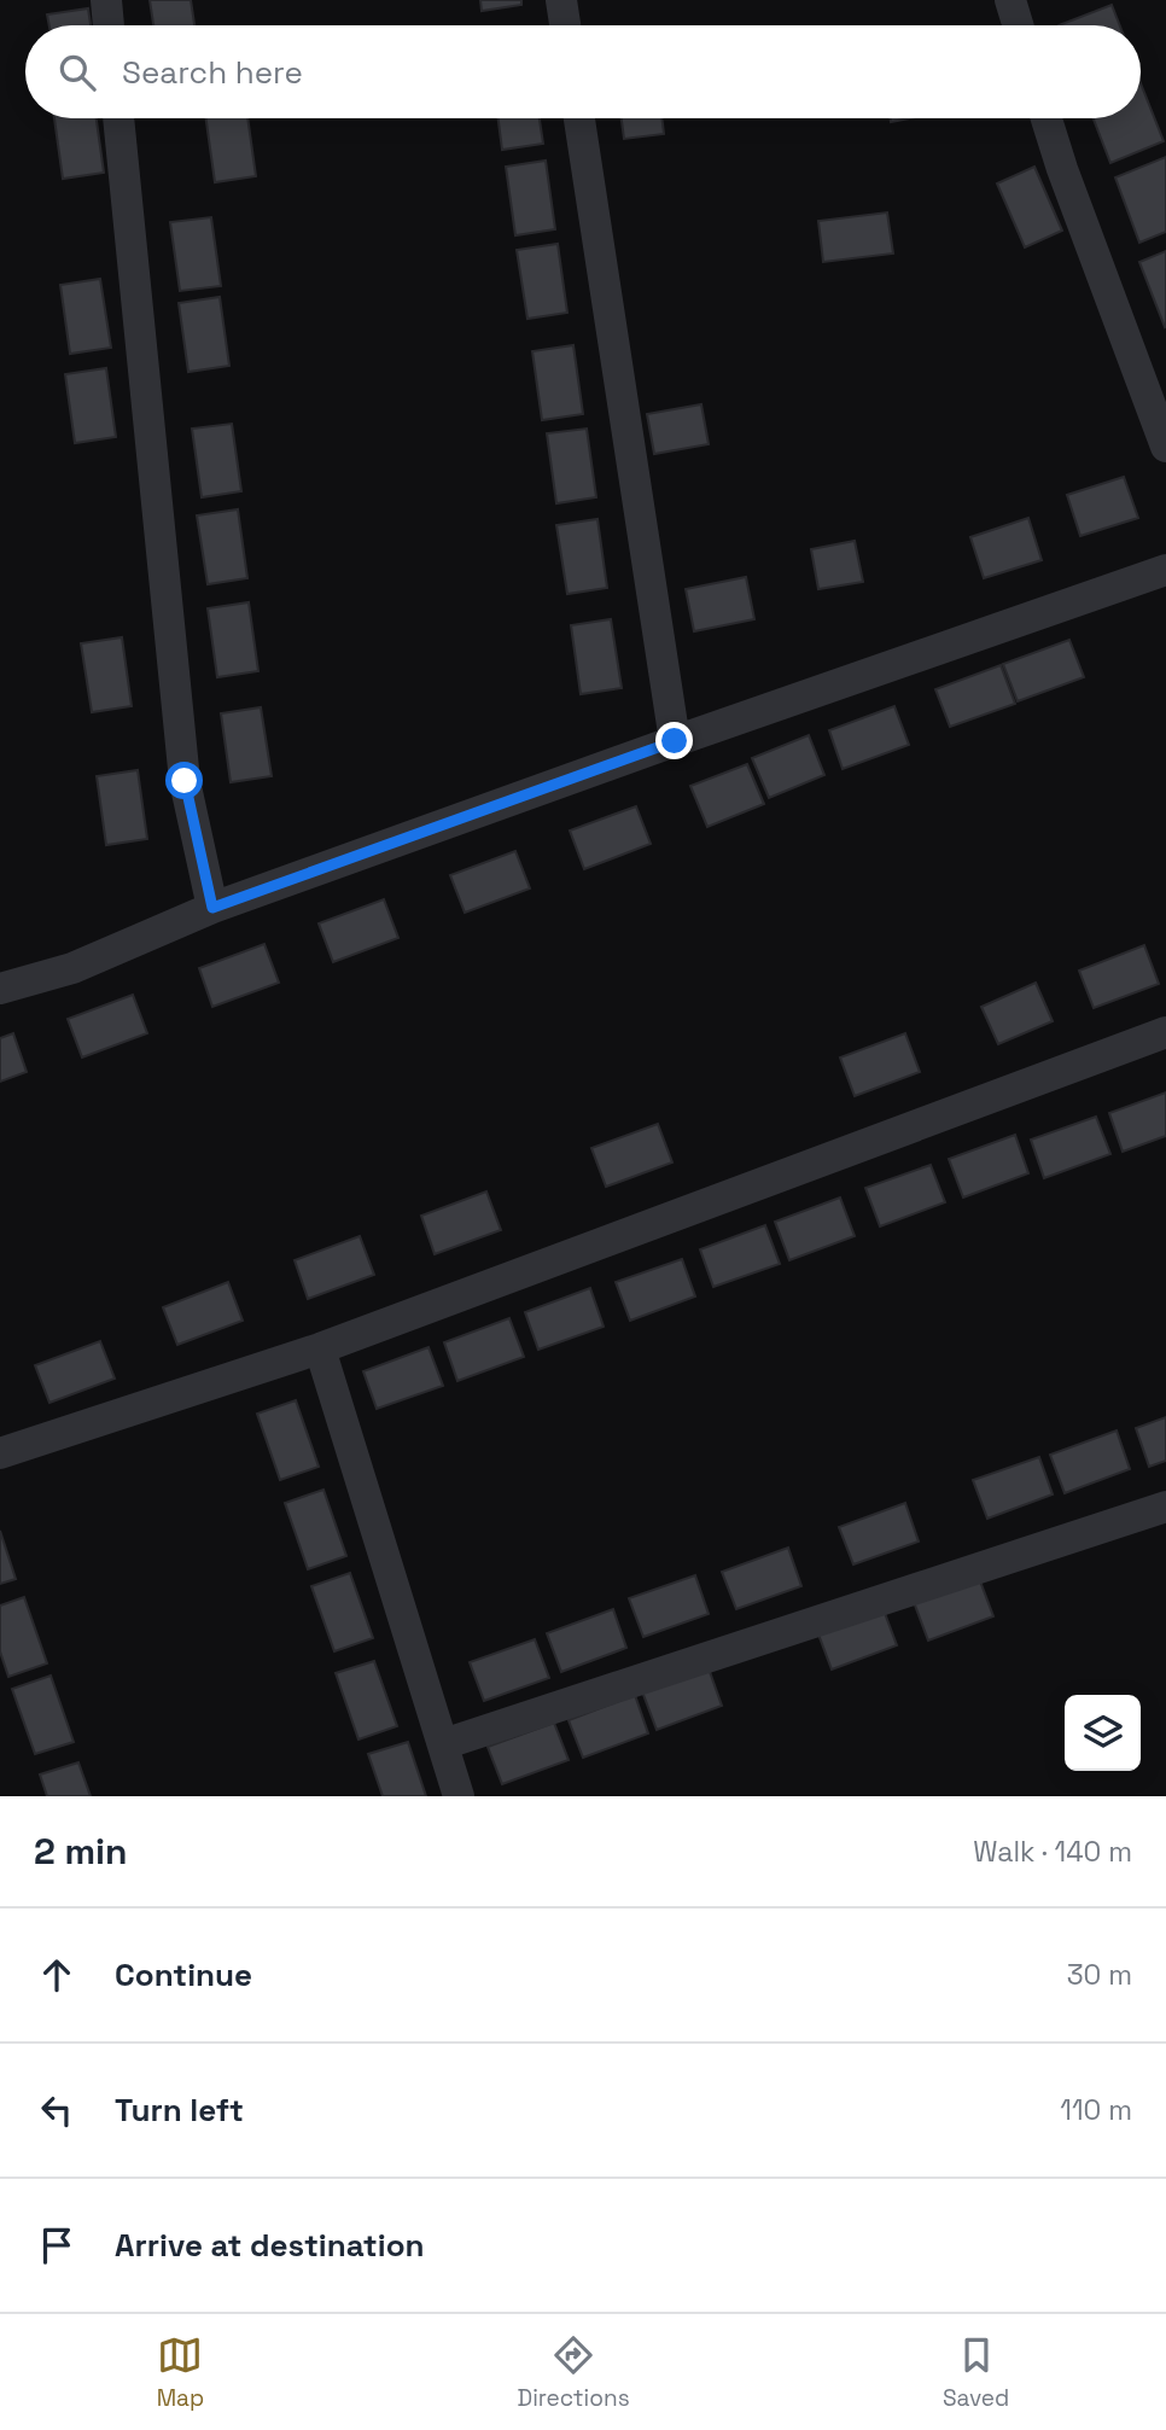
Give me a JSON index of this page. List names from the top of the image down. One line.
{"page":{"search":"Search here","heading":["2 min","Walk · 140 m"],"list":[["Continue","30 m"],["Turn left","110 m"],"Arrive at destination"],"nav":["Map","Directions","Saved"]}}
